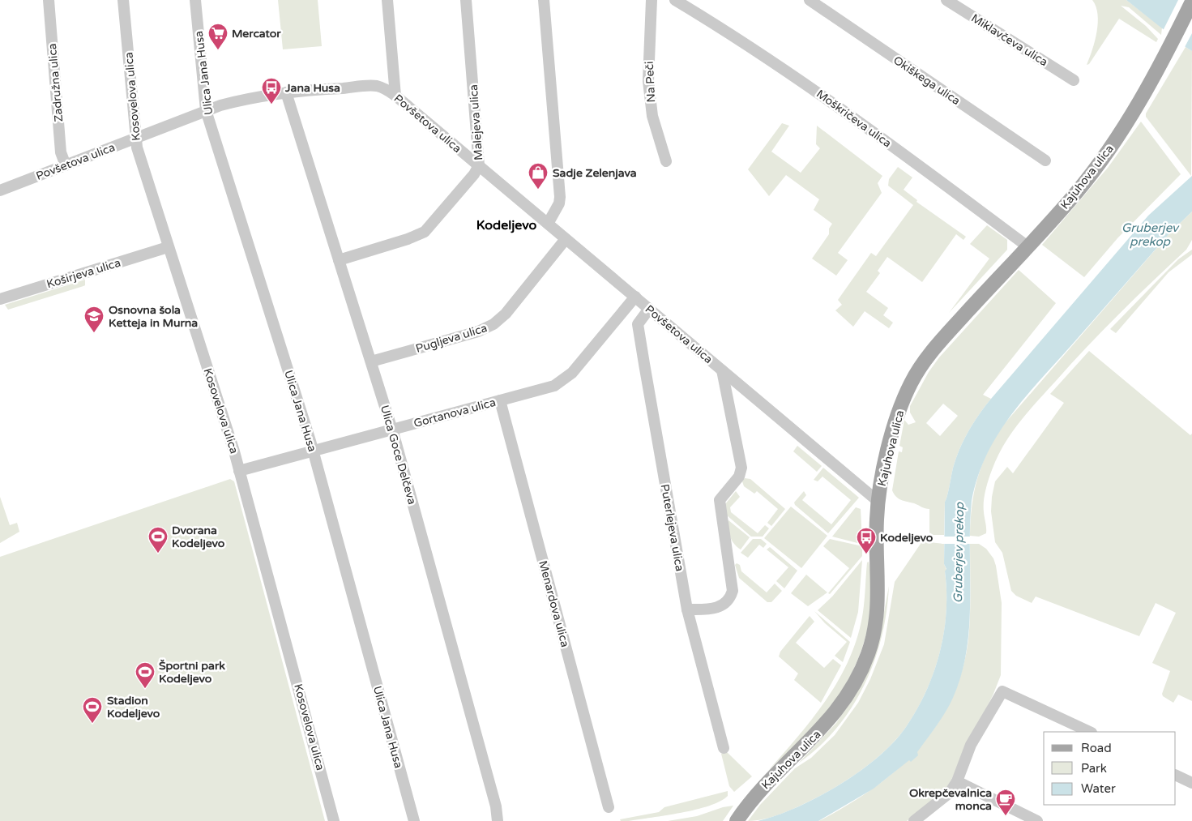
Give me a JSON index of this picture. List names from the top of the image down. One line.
{"streets":{"main road":["Kajuhova ulica"],"street":["Miklavčeva ulica","Ulica Jana Husa","Okiškega ulica","Na Peči","Zadružna ulica","Kosovelova ulica","Moškričeva ulica","Malejeva ulica","Povšetova ulica","Koširjeva ulica","Pugljeva ulica","Gortanova ulica","Ulica Goce Delčeva","Puterlejeva ulica","Menardova ulica"]},"crossings":[["Ulica Jana Husa","Povšetova ulica"],["Ulica Jana Husa","Gortanova ulica"],["Zadružna ulica","Povšetova ulica"],["Kosovelova ulica","Povšetova ulica"],["Kosovelova ulica","Koširjeva ulica"],["Kosovelova ulica","Gortanova ulica"],["Moškričeva ulica","Kajuhova ulica"],["Malejeva ulica","Povšetova ulica"],["Malejeva ulica","Ulica Goce Delčeva"],["Povšetova ulica","Kajuhova ulica"],["Povšetova ulica","Pugljeva ulica"],["Povšetova ulica","Gortanova ulica"],["Povšetova ulica","Ulica Goce Delčeva"],["Povšetova ulica","Puterlejeva ulica"],["Pugljeva ulica","Ulica Goce Delčeva"],["Gortanova ulica","Ulica Goce Delčeva"],["Gortanova ulica","Menardova ulica"]],"districts":["Kodeljevo"],"water":["Gruberjev prekop"],"places":{"supermarket":["Mercator"],"bus stop":["Jana Husa","Kodeljevo"],"shop":["Sadje Zelenjava"],"school or university":["Osnovna šola Ketteja in Murna"],"sports":["Dvorana Kodeljevo","Športni park Kodeljevo","Stadion Kodeljevo"],"cafe":["Okrepčevalnica monca"]},"legend":["Road","Park","Water"]}
